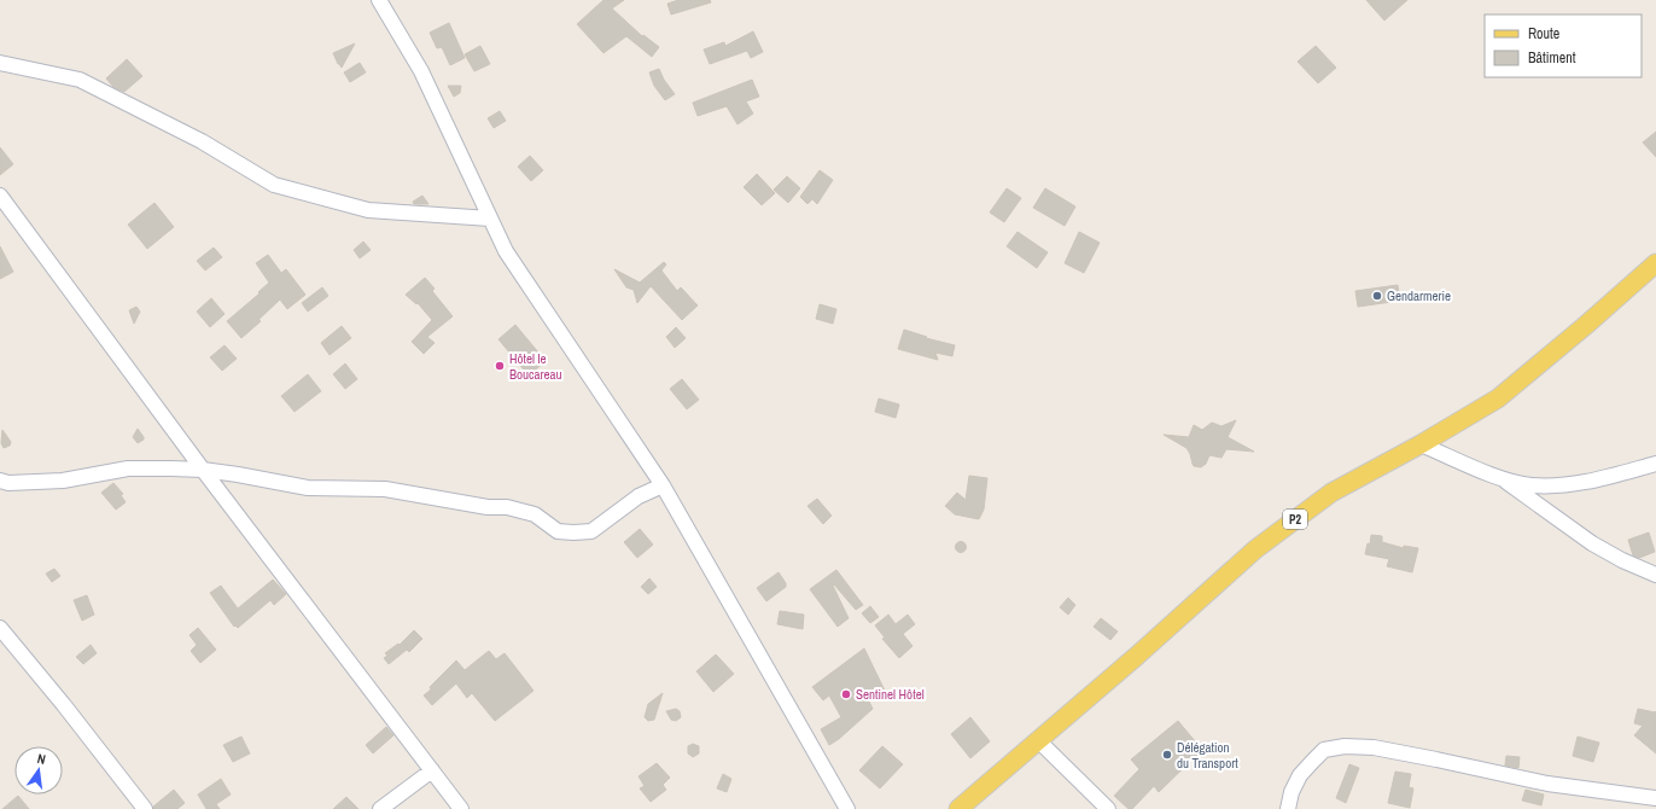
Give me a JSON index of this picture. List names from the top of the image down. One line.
{"streets":{"main road":["P2"]},"places":["Gendarmerie","Hôtel le Boucareau","Sentinel Hôtel","Délégation du Transport"],"legend":["Route","Bâtiment"],"north":"top"}
